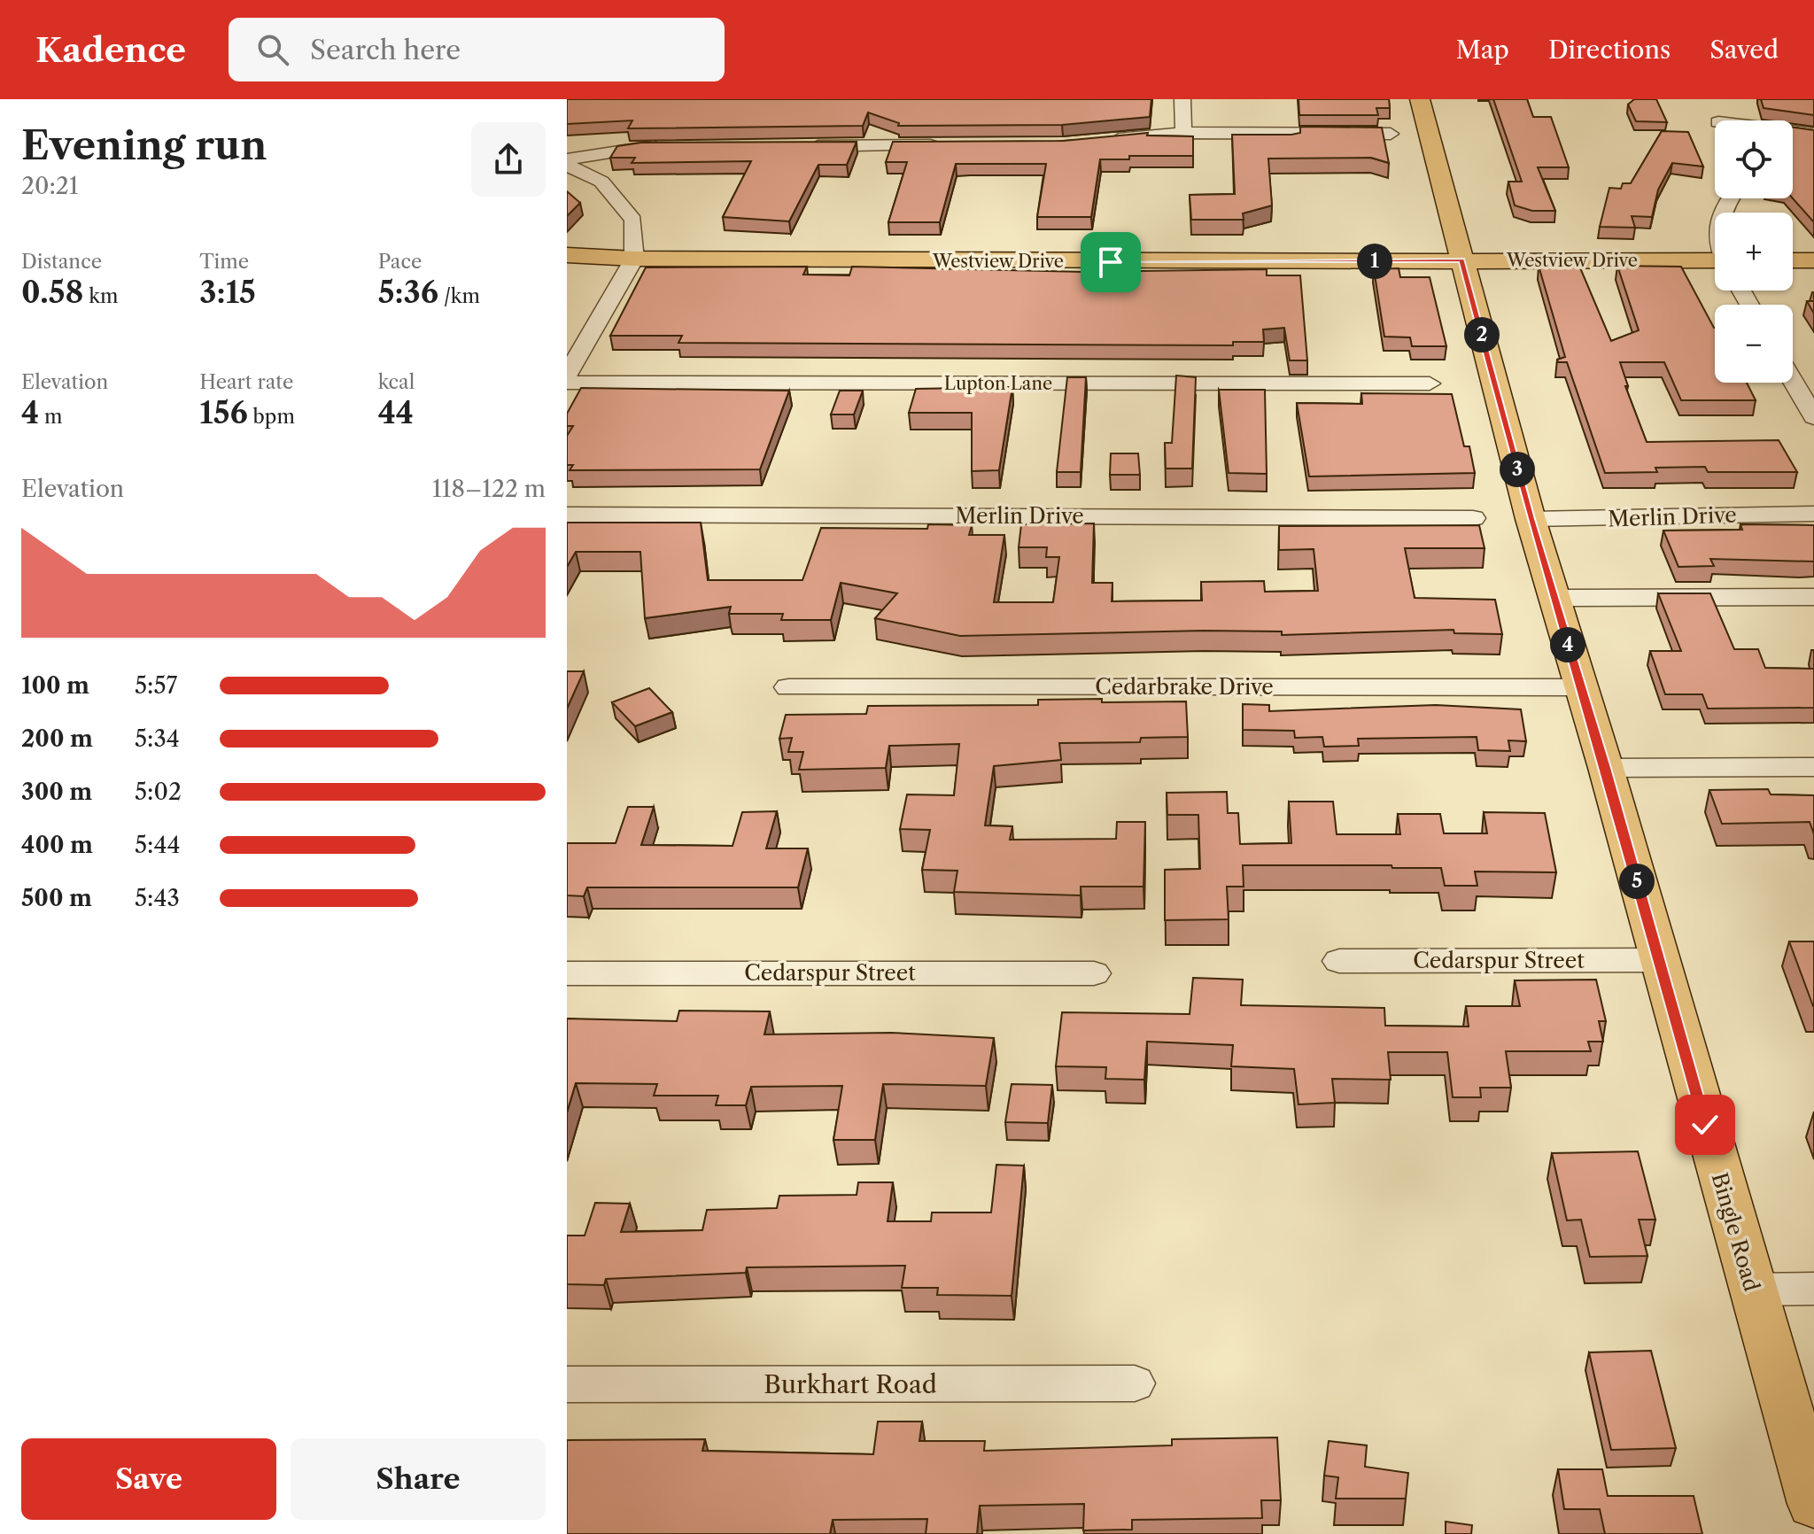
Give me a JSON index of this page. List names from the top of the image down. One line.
{"streets":{"main road":["Westview Drive","Bingle Road"],"street":["Lupton Lane","Merlin Drive","Cedarbrake Drive","Cedarspur Street","Burkhart Road"]},"crossings":[["Westview Drive","Bingle Road"],["Merlin Drive","Bingle Road"],["Cedarbrake Drive","Bingle Road"],["Cedarspur Street","Bingle Road"]],"page":{"header":"Kadence","search":"Search here","nav":["Map","Directions","Saved"],"heading":["Evening run","20:21"],"map_buttons":["+","−"],"stats":[["Distance","0.58 km"],["Time","3:15"],["Pace","5:36 /km"],["Elevation","4 m"],["Heart rate","156 bpm"],["kcal","44"]],"pins":["1","2","3","4","5"],"chart":["Elevation","118–122 m"],"list":[{"name":"100 m","note":"5:57"},{"name":"200 m","note":"5:34"},{"name":"300 m","note":"5:02"},{"name":"400 m","note":"5:44"},{"name":"500 m","note":"5:43"}],"buttons":["Save","Share"]}}
